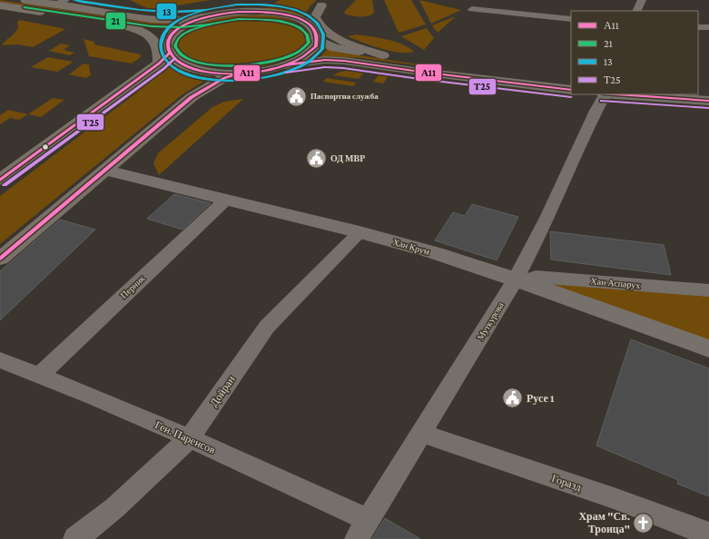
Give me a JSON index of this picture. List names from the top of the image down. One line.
{"streets":{"main road":["Хан Крум"],"street":["Хан Аспарух","Перник","Муткурова","Дойран","Ген. Паренсов","Горазд"]},"crossings":[["Хан Крум","Хан Аспарух"],["Хан Крум","Перник"],["Хан Крум","Муткурова"],["Хан Крум","Дойран"],["Хан Аспарух","Муткурова"],["Перник","Ген. Паренсов"],["Муткурова","Ген. Паренсов"],["Муткурова","Горазд"],["Дойран","Ген. Паренсов"]],"places":{"public building":["Паспортна служба","ОД МВР","Русе 1"],"church":["Храм \"Св. Троица\""]},"lines":["transit line 13","transit line 21","transit line А11","transit line Т25"],"legend":["А11","21","13","Т25"]}
